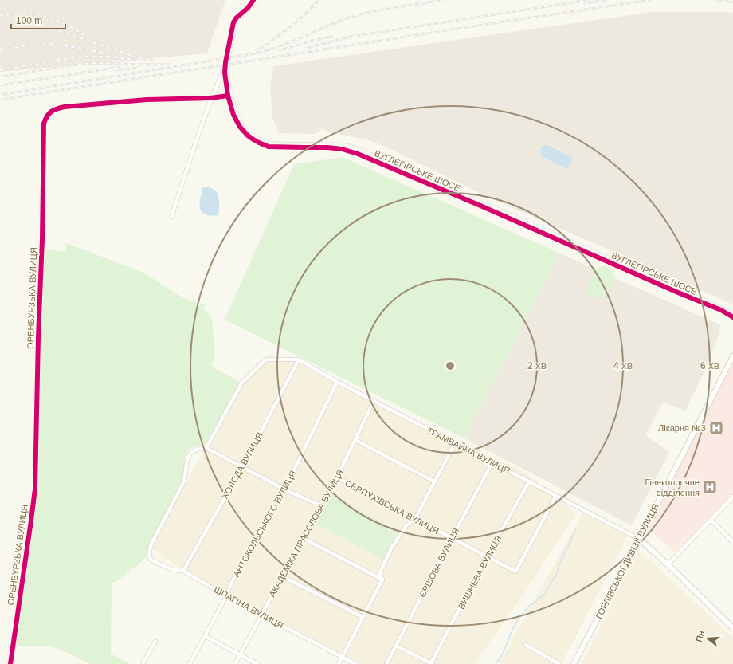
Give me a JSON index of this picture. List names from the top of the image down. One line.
{"streets":{"street":["ВУГЛЕГІРСЬКЕ ШОСЕ","ОРЕНБУРЗЬКА ВУЛИЦЯ","ТРАМВАЙНА ВУЛИЦЯ","ХОЛОДА ВУЛИЦЯ","СЕРПУХІВСЬКА ВУЛИЦЯ","АНТОКОЛЬСЬКОГО ВУЛИЦЯ","АКАДЕМІКА ПРАСОЛОВА ВУЛИЦЯ","ГОРЛІВСЬКОЇ ДИВІЗІЇ ВУЛИЦЯ","ЄРШОВА ВУЛИЦЯ","ВИШНЕВА ВУЛИЦЯ","ШПАГІНА ВУЛИЦЯ"]},"crossings":[["ВУГЛЕГІРСЬКЕ ШОСЕ","ОРЕНБУРЗЬКА ВУЛИЦЯ"],["ТРАМВАЙНА ВУЛИЦЯ","ХОЛОДА ВУЛИЦЯ"],["ТРАМВАЙНА ВУЛИЦЯ","СЕРПУХІВСЬКА ВУЛИЦЯ"],["ТРАМВАЙНА ВУЛИЦЯ","АНТОКОЛЬСЬКОГО ВУЛИЦЯ"],["ТРАМВАЙНА ВУЛИЦЯ","АКАДЕМІКА ПРАСОЛОВА ВУЛИЦЯ"],["ТРАМВАЙНА ВУЛИЦЯ","ГОРЛІВСЬКОЇ ДИВІЗІЇ ВУЛИЦЯ"],["ТРАМВАЙНА ВУЛИЦЯ","ЄРШОВА ВУЛИЦЯ"],["ТРАМВАЙНА ВУЛИЦЯ","ВИШНЕВА ВУЛИЦЯ"],["ХОЛОДА ВУЛИЦЯ","ШПАГІНА ВУЛИЦЯ"],["СЕРПУХІВСЬКА ВУЛИЦЯ","АКАДЕМІКА ПРАСОЛОВА ВУЛИЦЯ"],["СЕРПУХІВСЬКА ВУЛИЦЯ","ЄРШОВА ВУЛИЦЯ"],["СЕРПУХІВСЬКА ВУЛИЦЯ","ВИШНЕВА ВУЛИЦЯ"],["АНТОКОЛЬСЬКОГО ВУЛИЦЯ","ШПАГІНА ВУЛИЦЯ"],["АКАДЕМІКА ПРАСОЛОВА ВУЛИЦЯ","ШПАГІНА ВУЛИЦЯ"]],"places":{"hospital":["Лікарня №3","Гінекологічне відділення"]},"scale_bar":"100 m","north":"left","rings":["2 хв","4 хв","6 хв"]}
